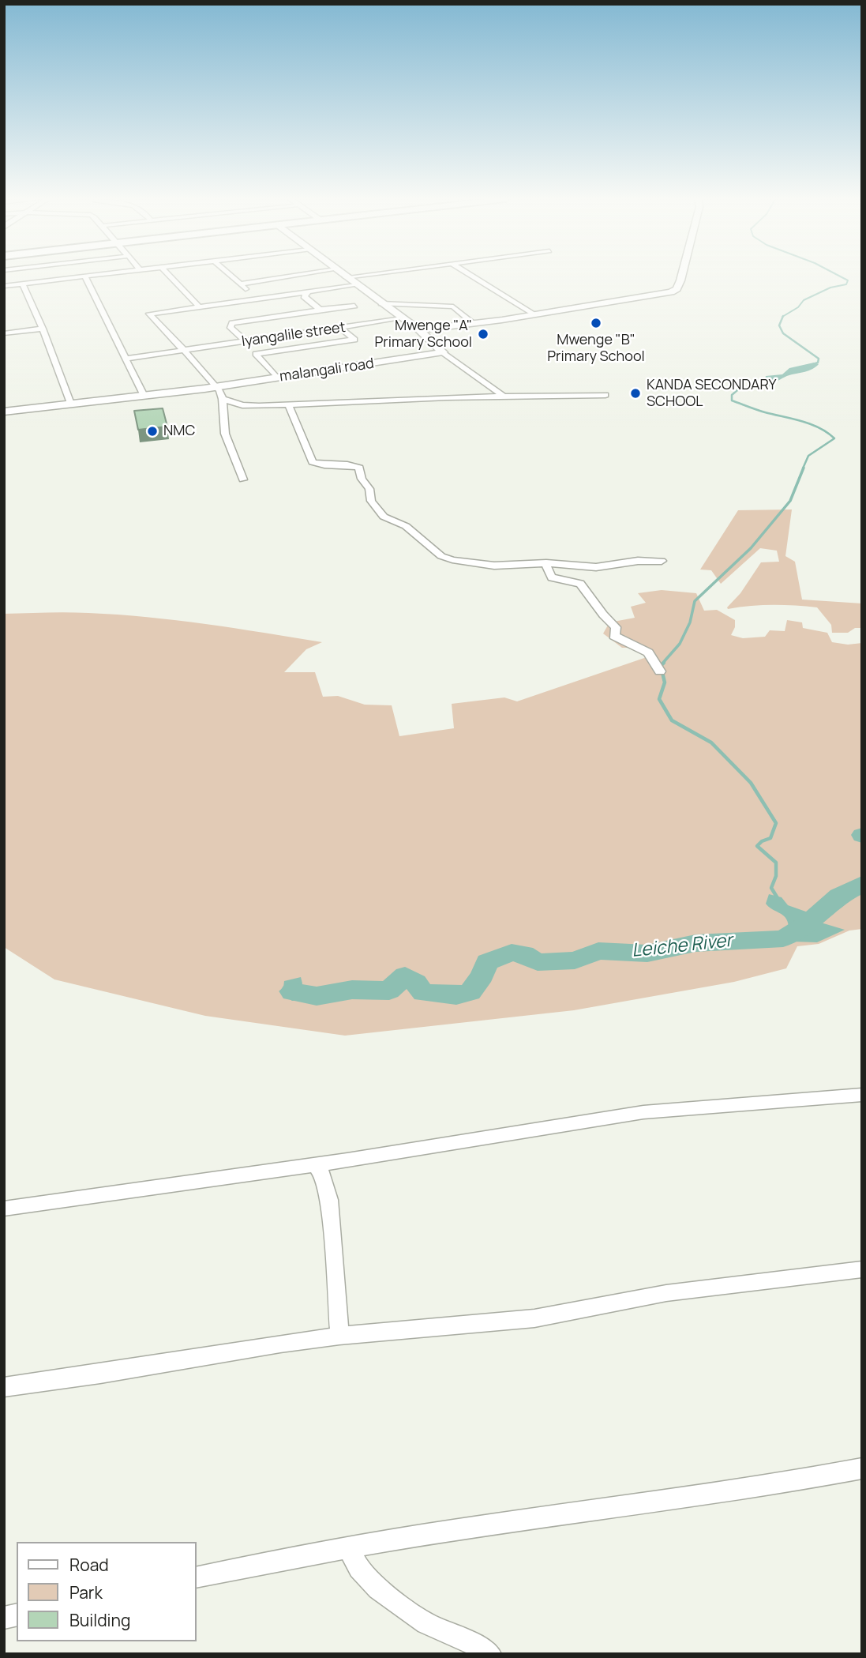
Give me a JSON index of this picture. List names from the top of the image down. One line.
{"streets":{"street":["lyangalile street","malangali road"]},"water":["Leiche River"],"places":["Mwenge \"B\" Primary School","Mwenge \"A\" Primary School","KANDA SECONDARY SCHOOL","NMC"],"legend":["Road","Park","Building"]}
